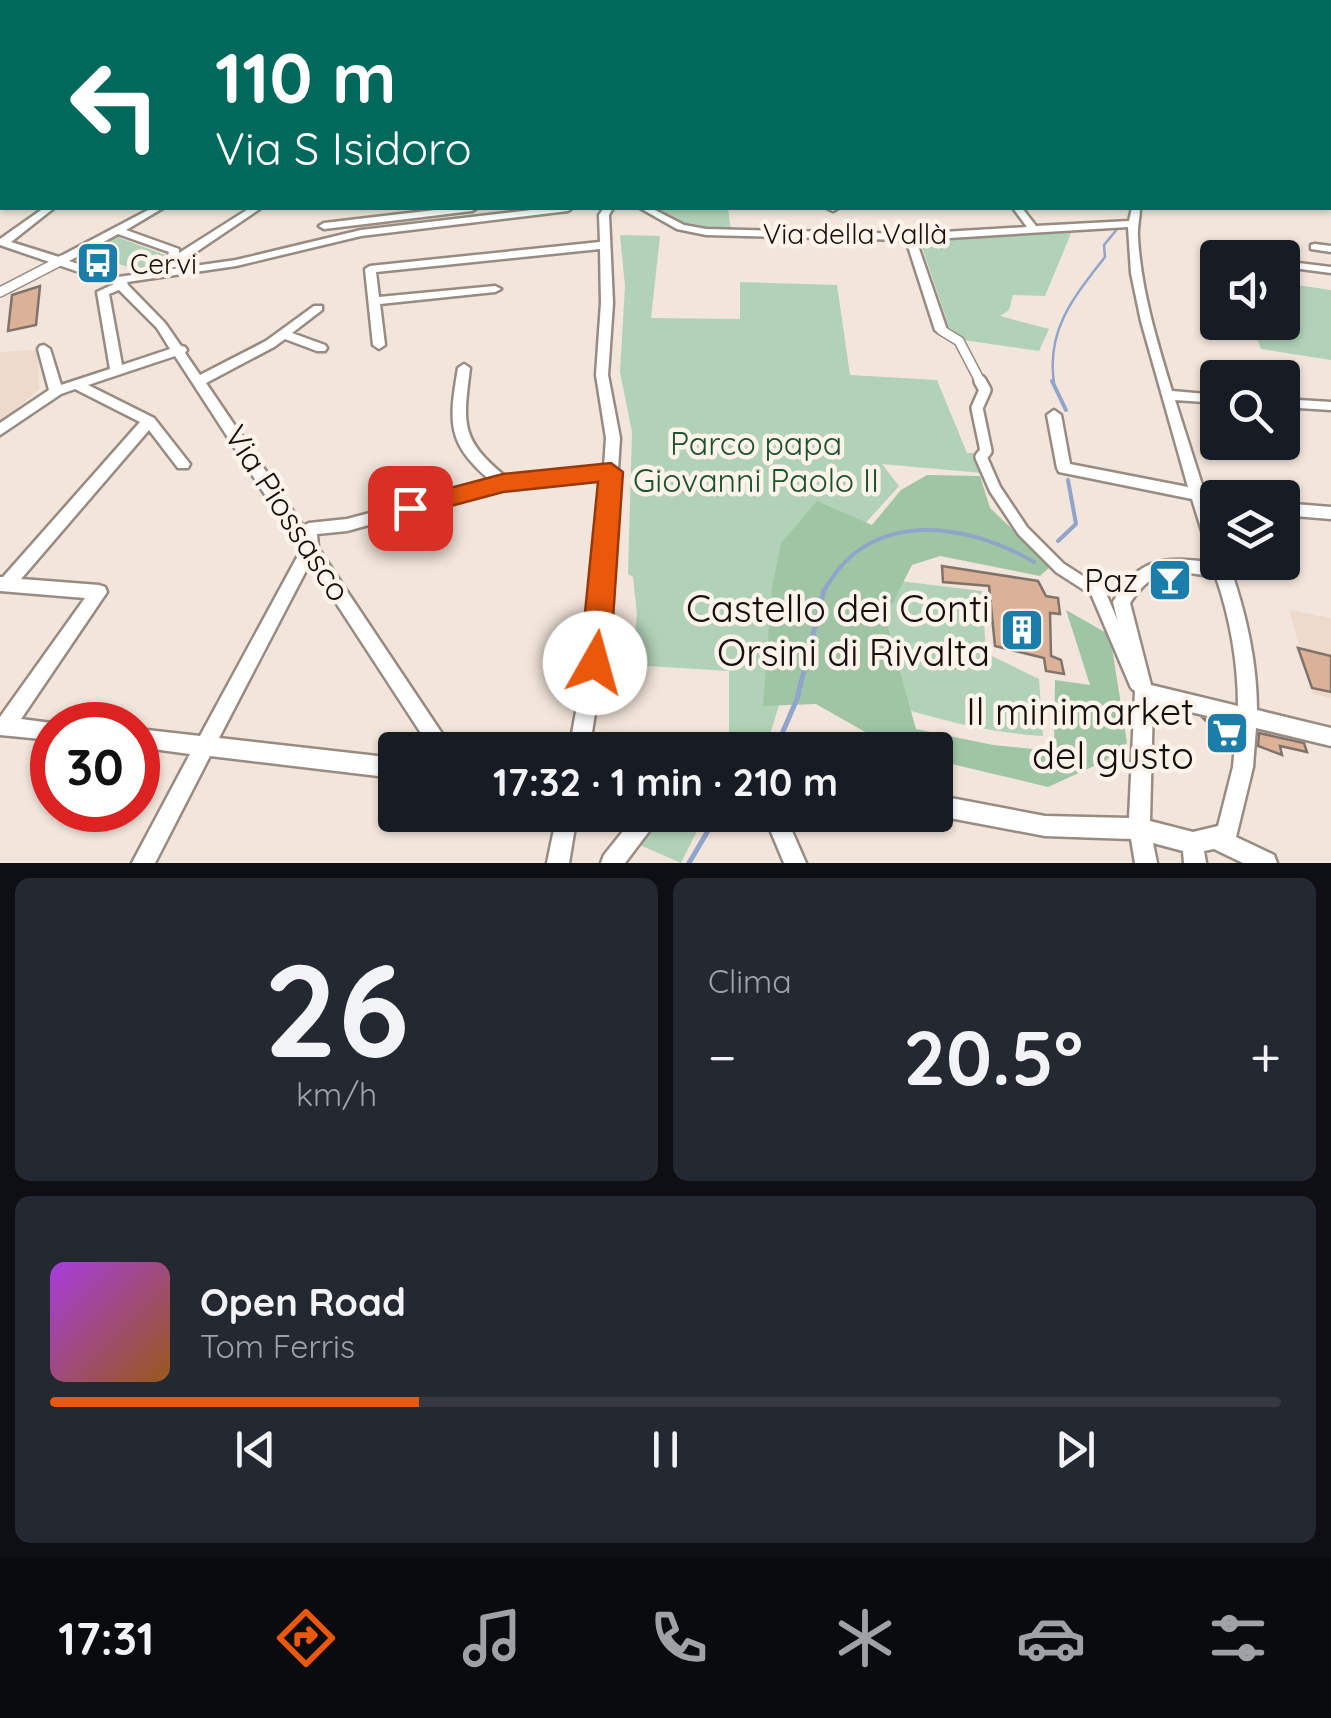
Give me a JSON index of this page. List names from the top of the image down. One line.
{"streets":{"street":["Via della Vallà","Via Piossasco"]},"parks":["Parco papa Giovanni Paolo II"],"places":{"bus stop":["Cervi"],"bar":["Paz"],"building":["Castello dei Conti Orsini di Rivalta"],"supermarket":["Il minimarket del gusto"]},"page":{"turn":["110 m","Via S Isidoro"],"limit":"30","trip":"17:32 · 1 min · 210 m","tile":[["26","km/h"],"Clima"],"heat":["−","20.5°","+"],"song":["Open Road","Tom Ferris"],"tabs":"17:31"}}
